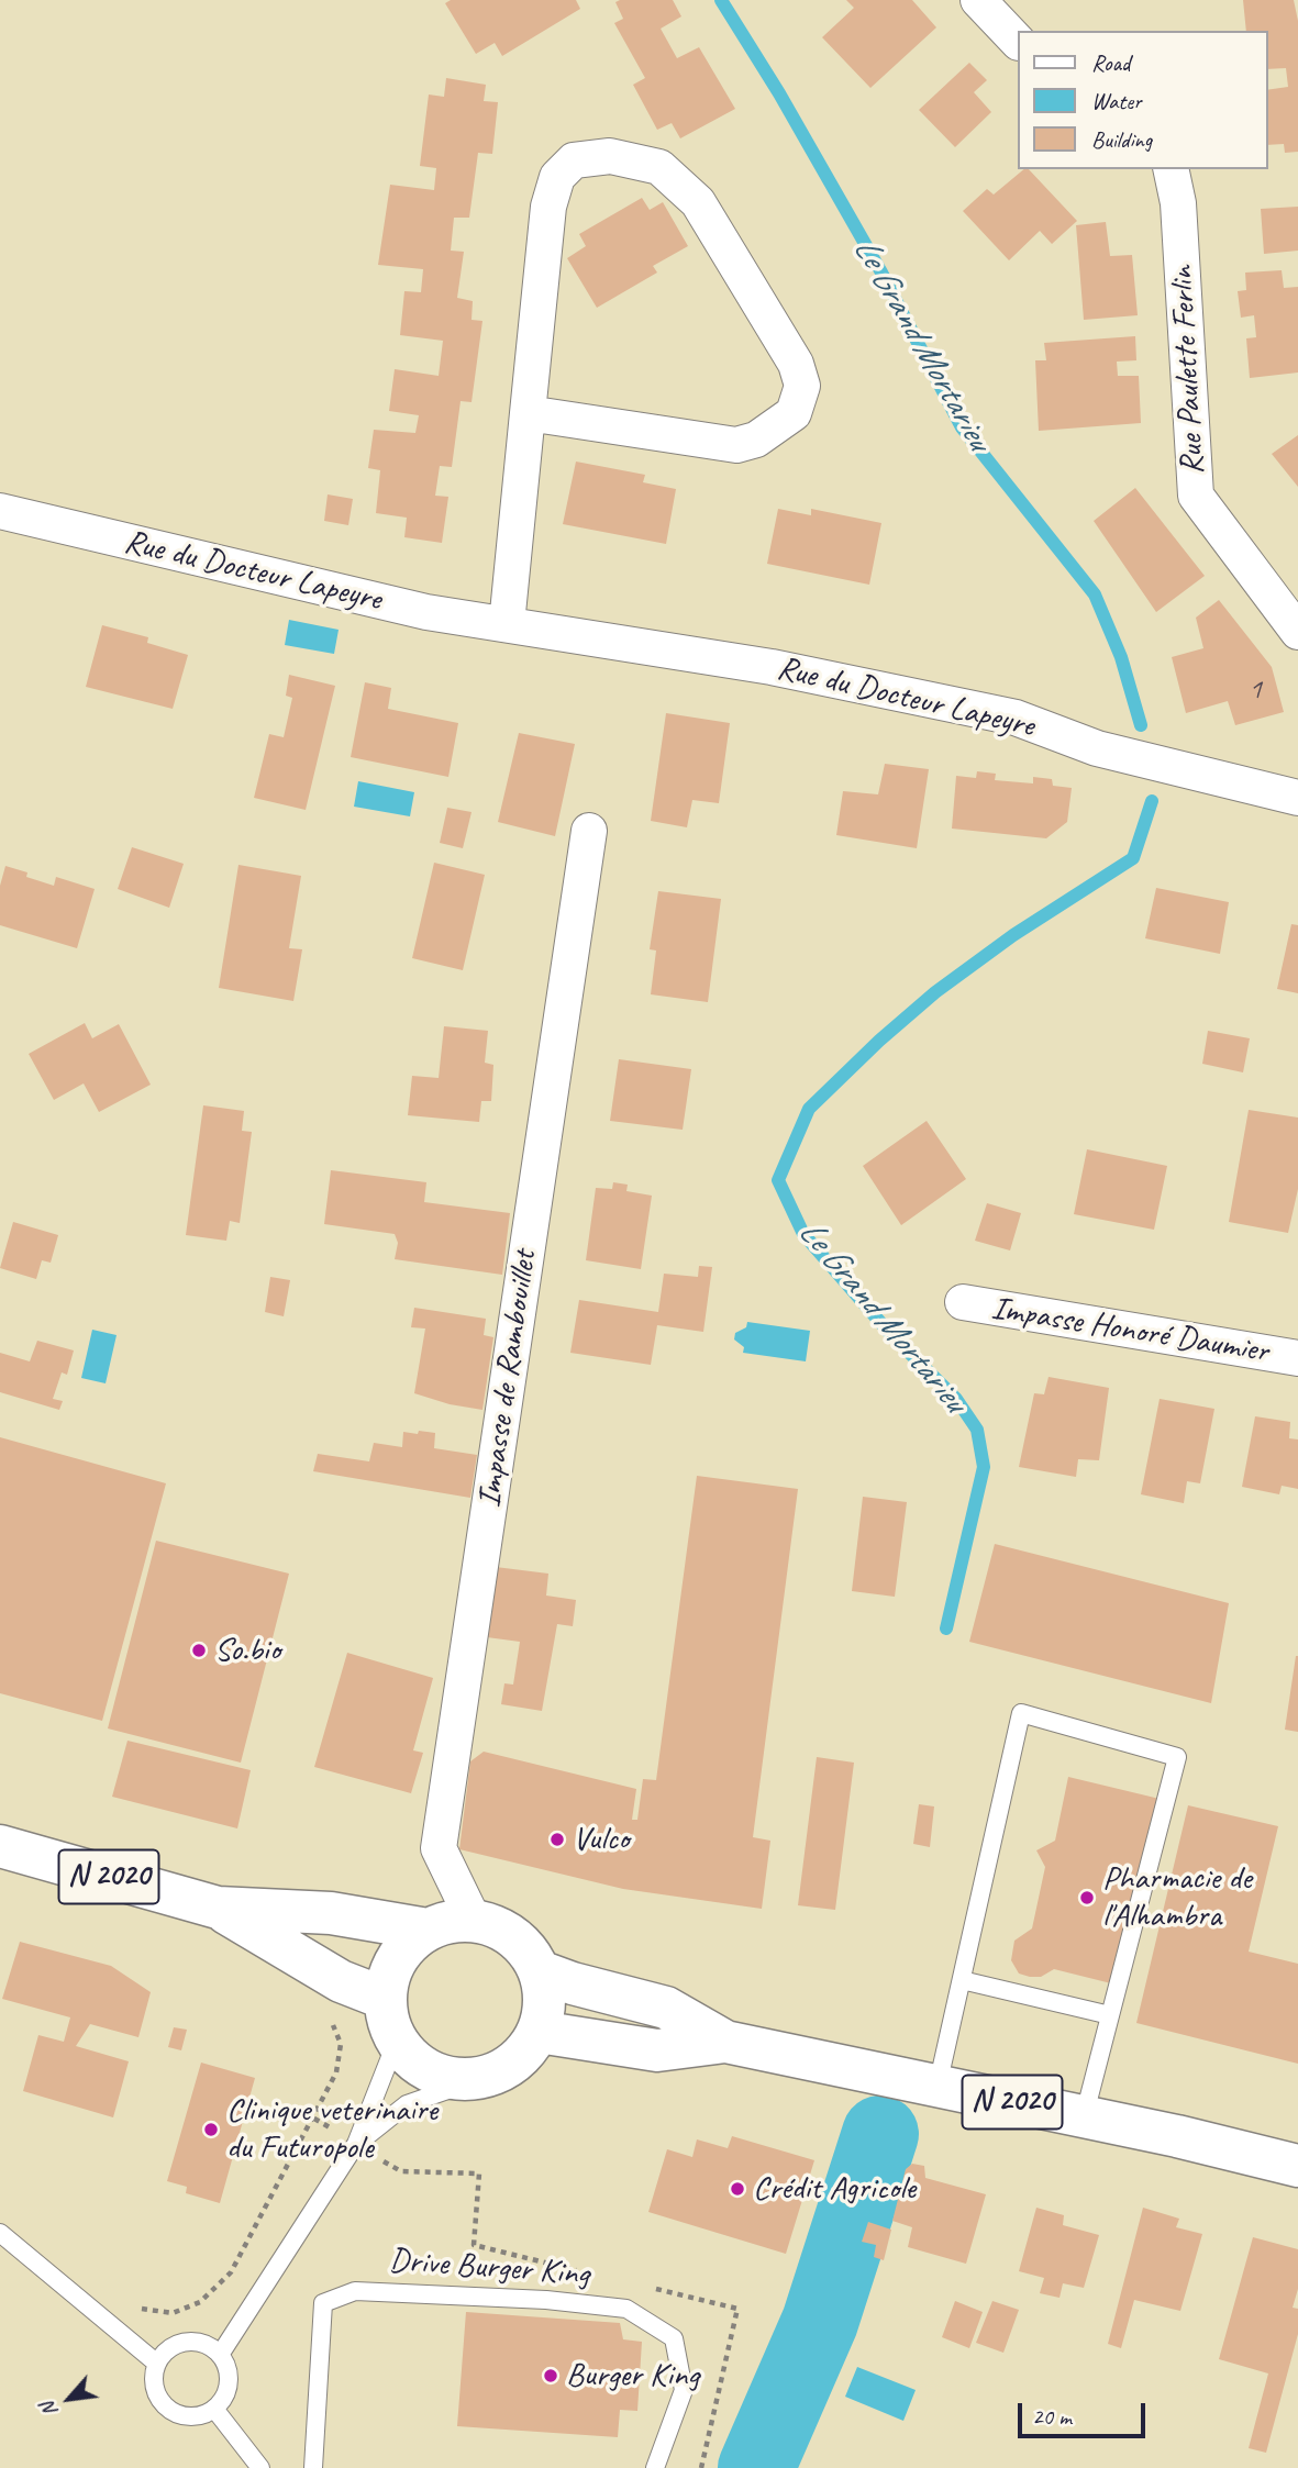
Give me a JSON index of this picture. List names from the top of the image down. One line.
{"streets":{"main road":["N 2020"],"street":["Rue Paulette Ferlin","Rue du Docteur Lapeyre","Impasse Honoré Daumier","Impasse de Rambouillet"],"lane":["Drive Burger King"]},"crossings":[["Impasse de Rambouillet","N 2020"]],"water":["Le Grand Mortarieu"],"places":["So.bio","Vulco","Pharmacie de l'Alhambra","Clinique veterinaire du Futuropole","Crédit Agricole","Burger King"],"house_numbers":["1"],"legend":["Road","Water","Building"],"scale_bar":"20 m","north":"bottom left"}
